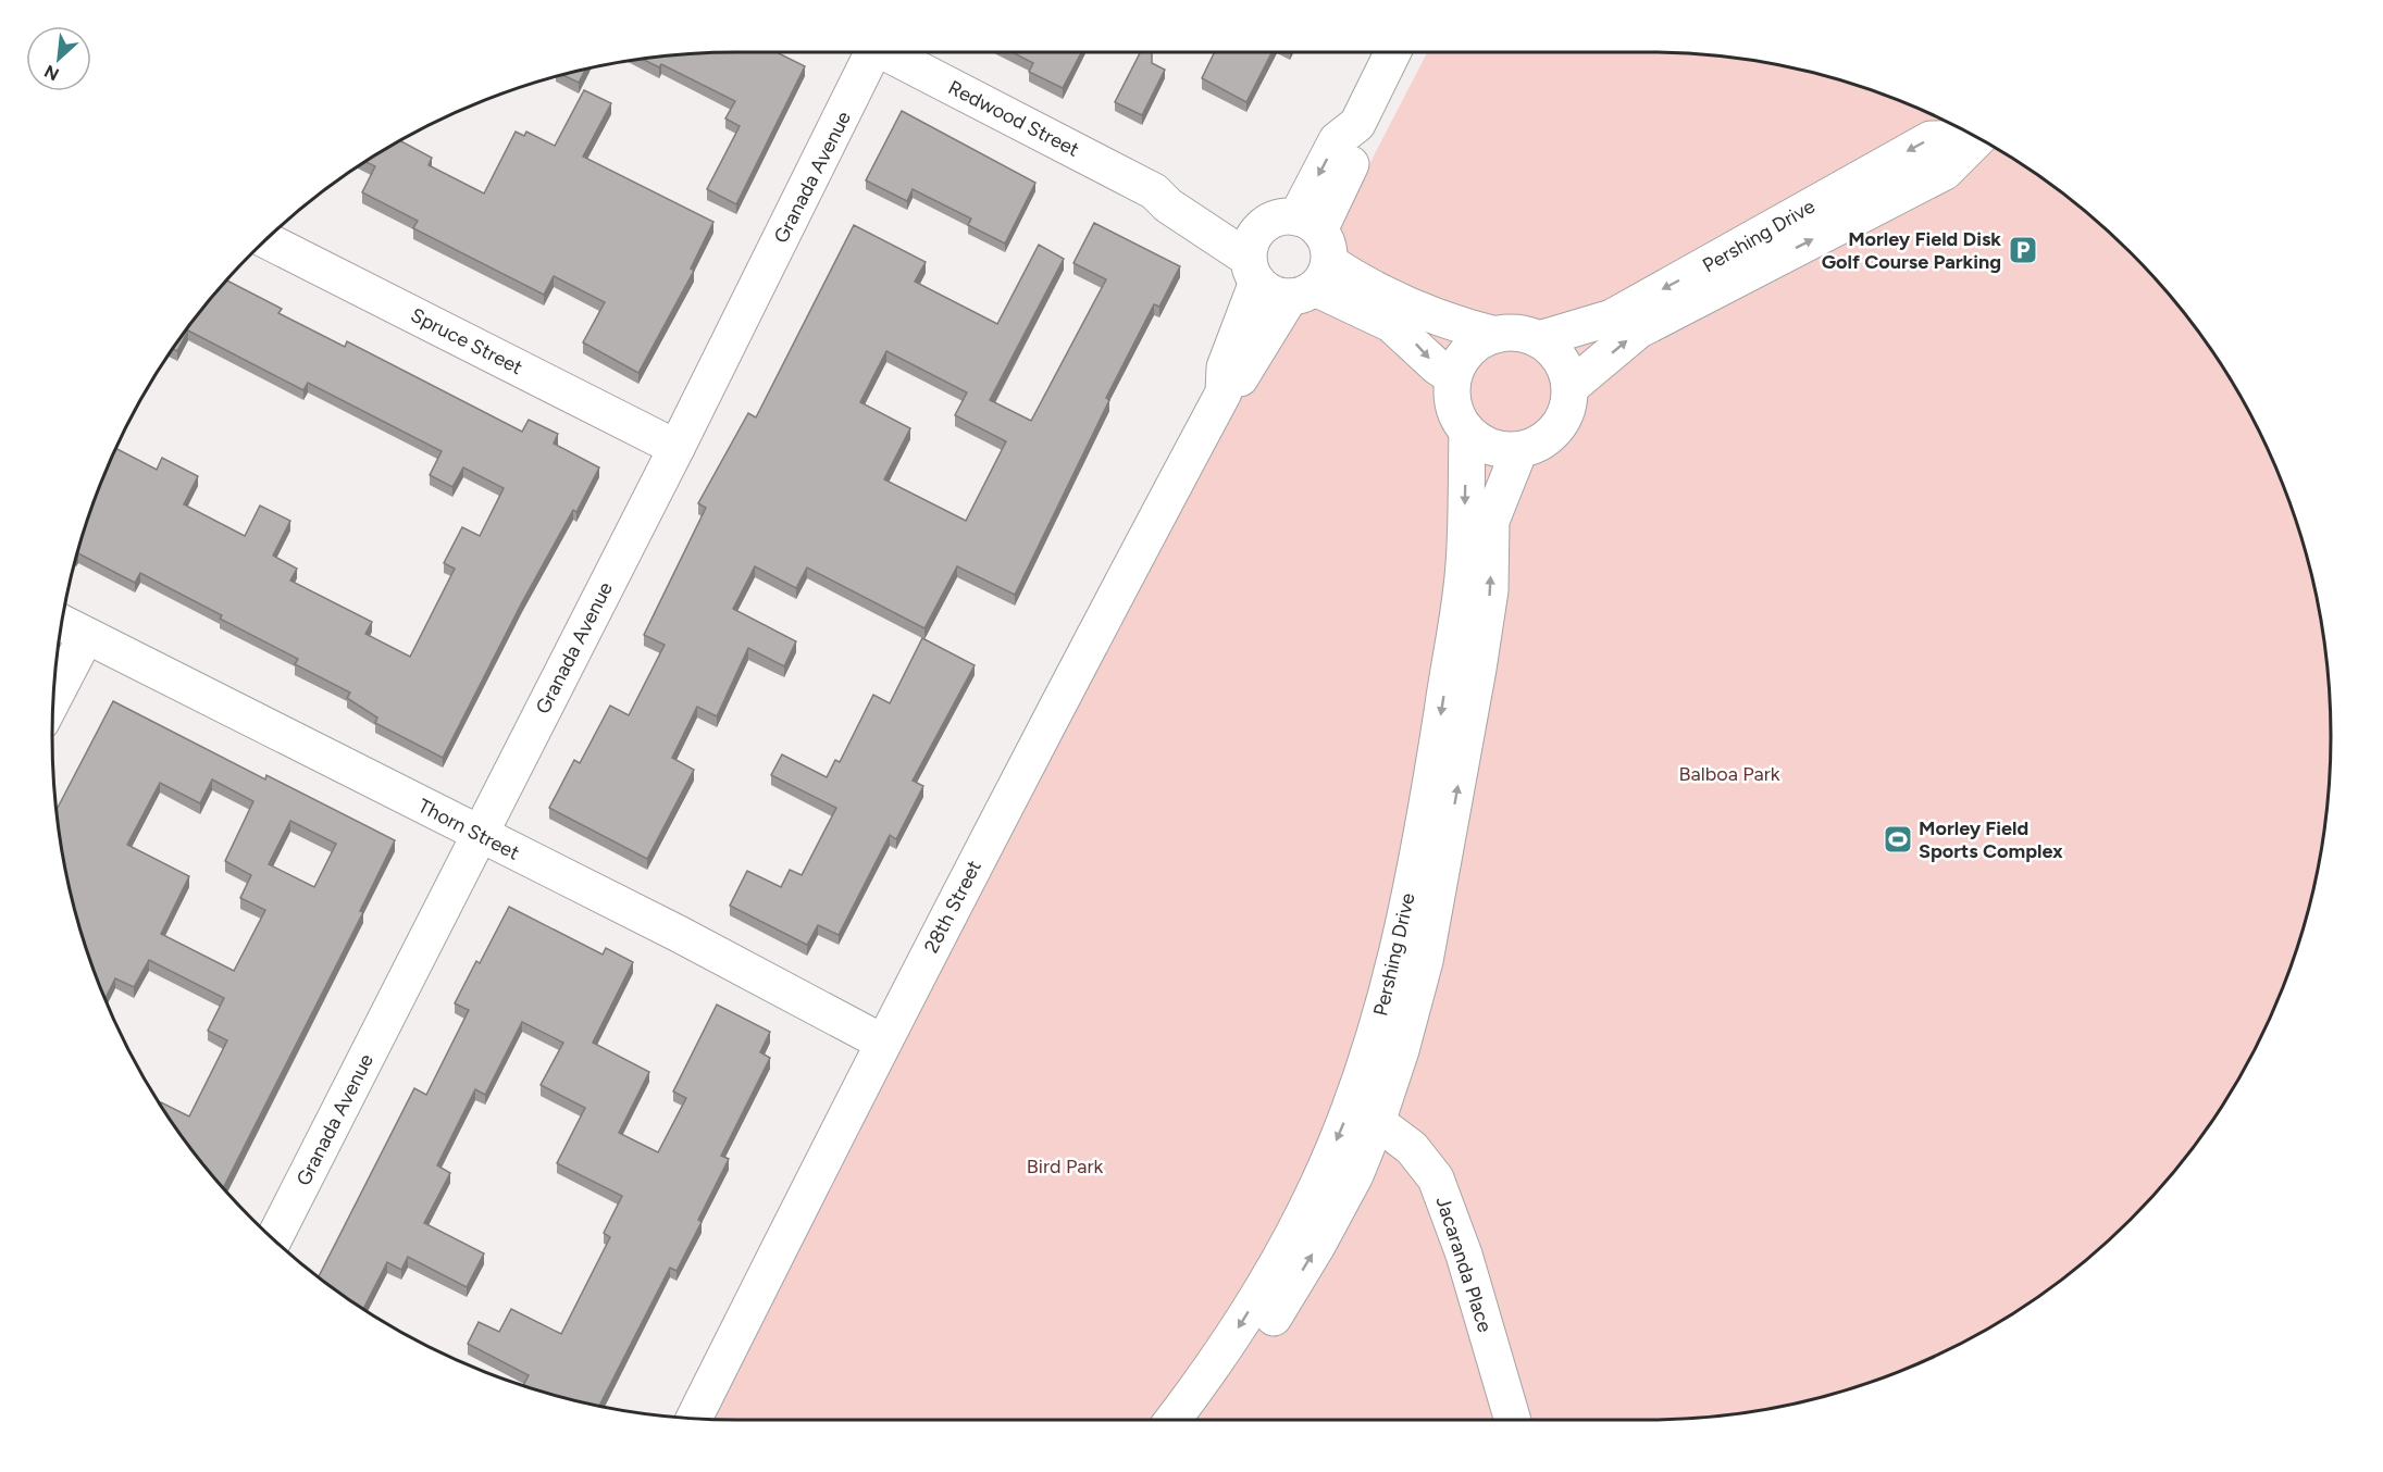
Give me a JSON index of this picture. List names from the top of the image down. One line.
{"streets":{"street":["Redwood Street","Granada Avenue","Pershing Drive","Spruce Street","Thorn Street","28th Street","Jacaranda Place"]},"crossings":[["Redwood Street","28th Street"],["Granada Avenue","Spruce Street"],["Granada Avenue","Thorn Street"],["Pershing Drive","Jacaranda Place"],["Thorn Street","28th Street"]],"parks":["Balboa Park","Bird Park"],"places":{"parking":["Morley Field Disk Golf Course Parking"],"sports":["Morley Field Sports Complex"]},"north":"bottom left"}
